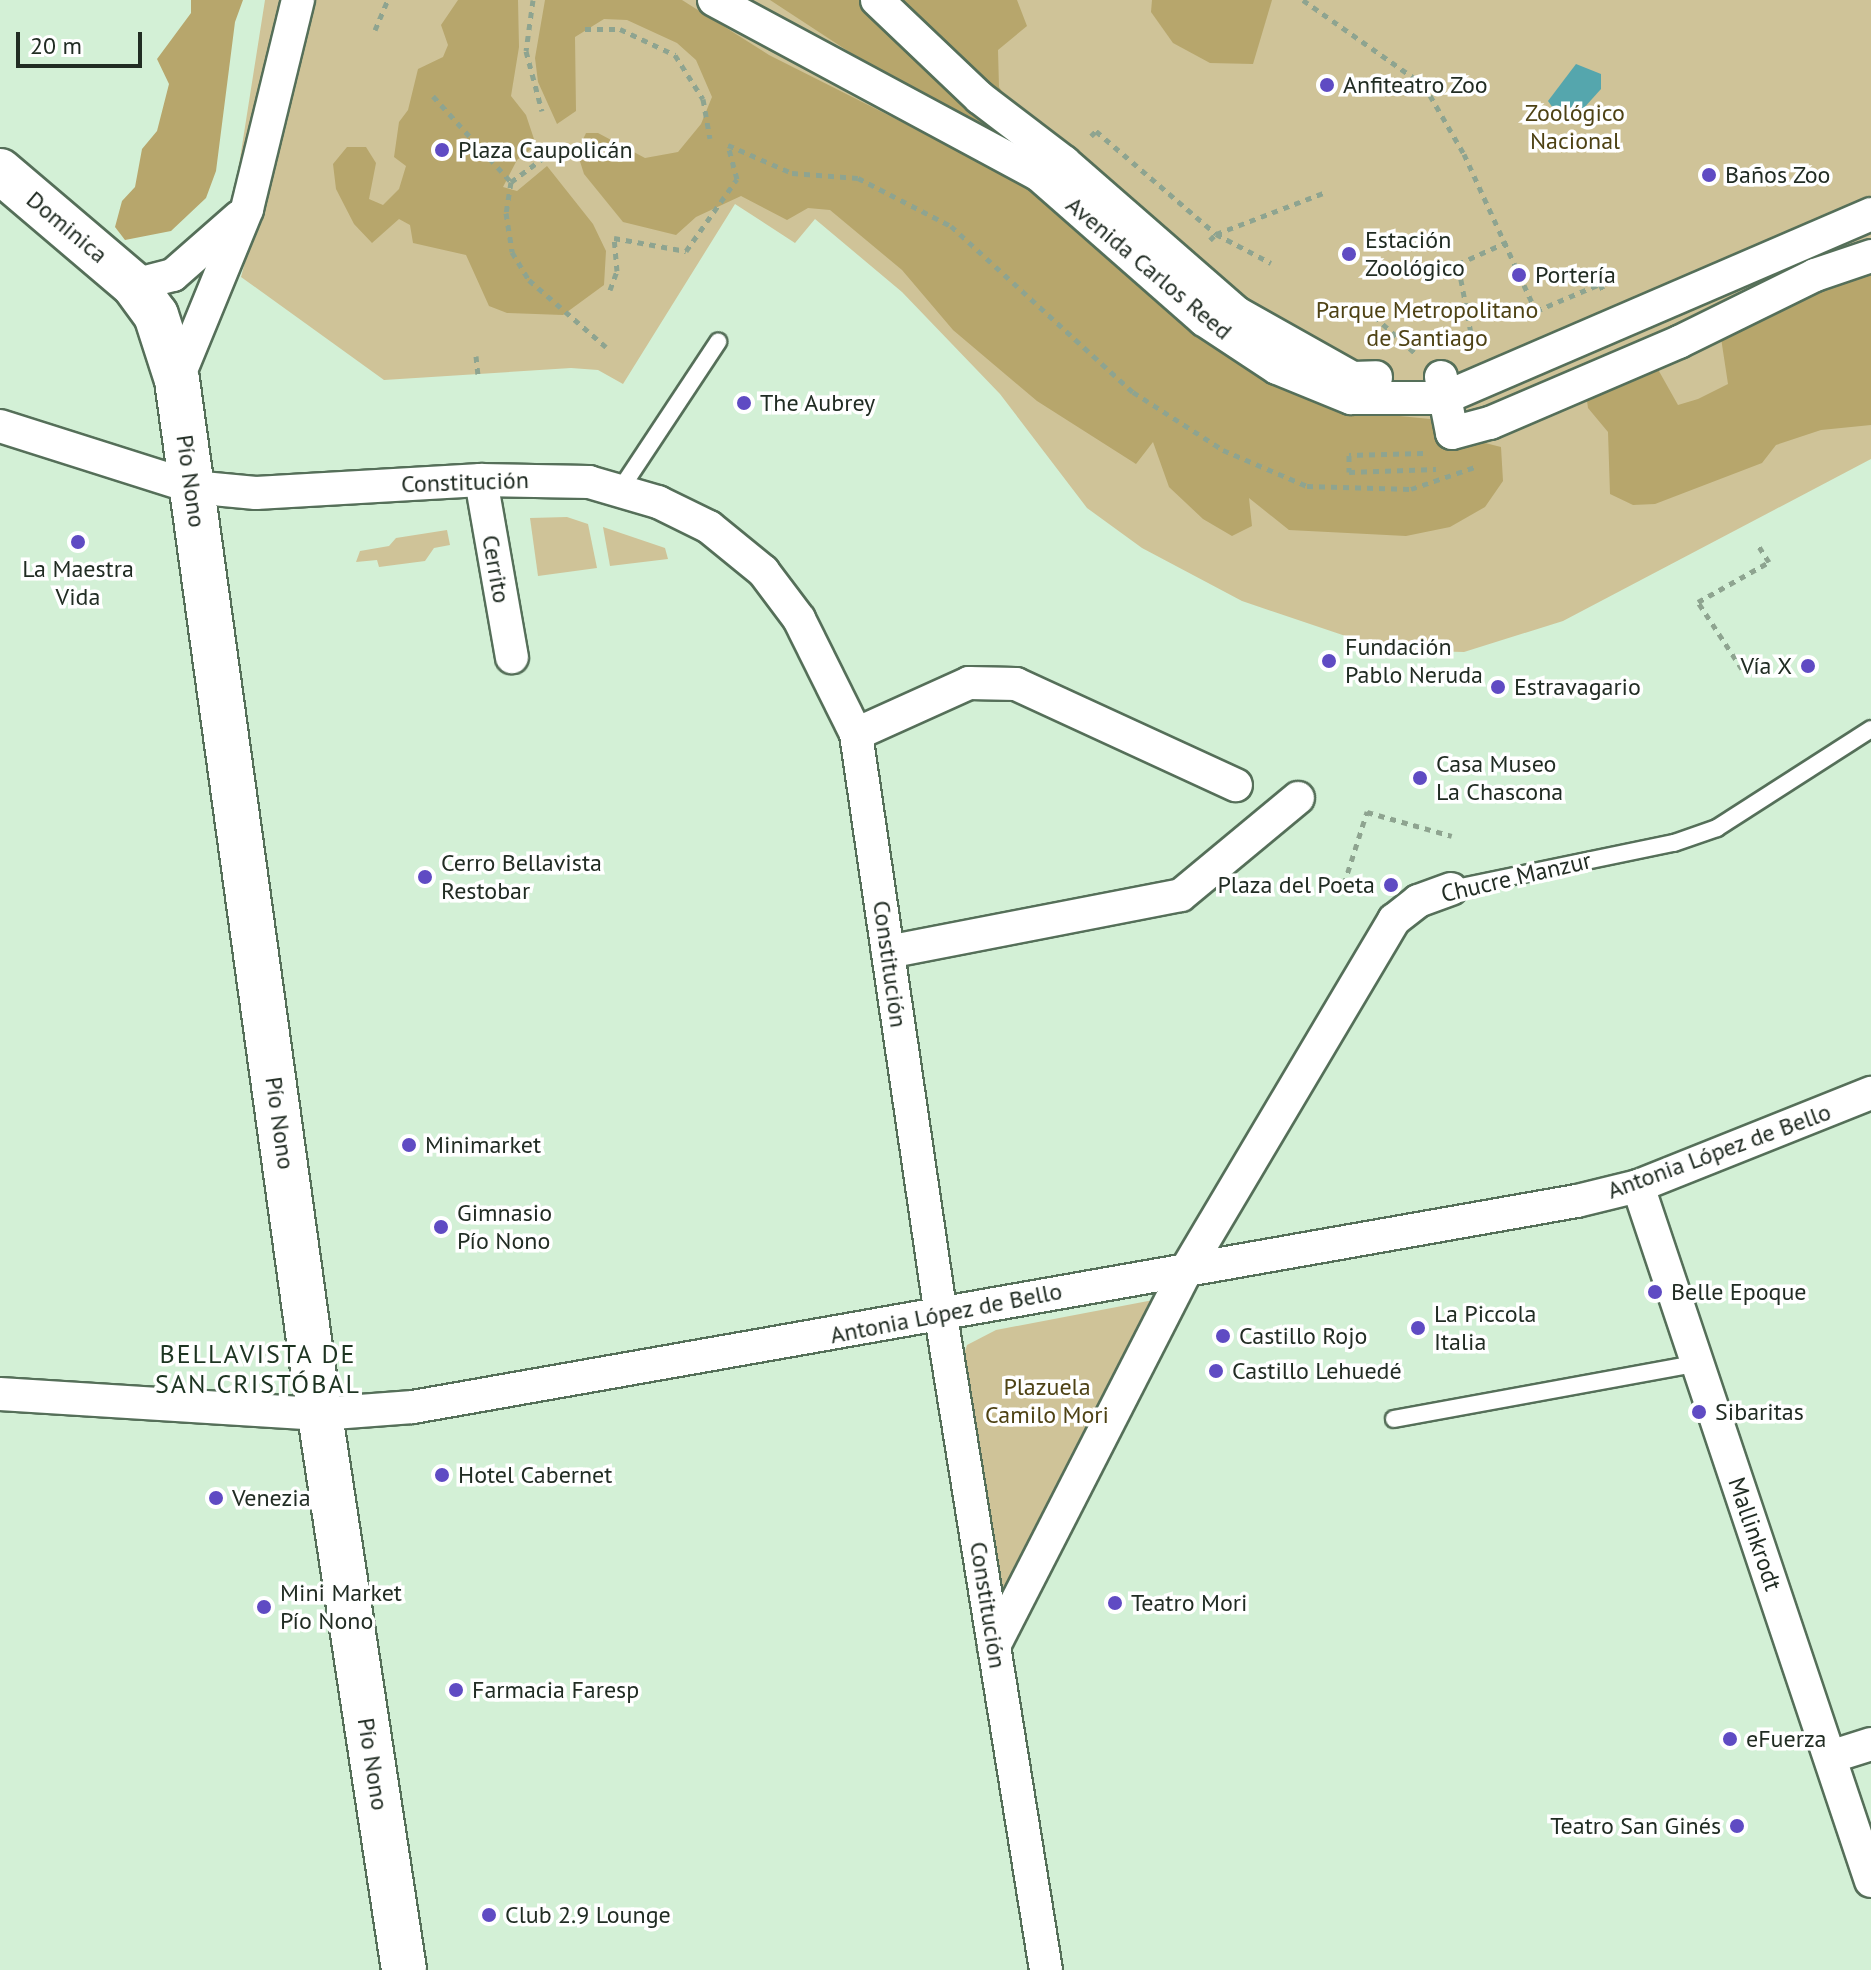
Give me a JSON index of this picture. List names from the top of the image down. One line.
{"streets":{"main road":["Dominica","Pío Nono"],"street":["Avenida Carlos Reed","Constitución","Cerrito","Chucre Manzur","Antonia López de Bello","Mallinkrodt"]},"crossings":[["Dominica","Pío Nono"],["Pío Nono","Constitución"],["Pío Nono","Antonia López de Bello"],["Constitución","Cerrito"],["Constitución","Chucre Manzur"],["Constitución","Antonia López de Bello"],["Chucre Manzur","Antonia López de Bello"],["Antonia López de Bello","Mallinkrodt"]],"districts":["BELLAVISTA DE SAN CRISTÓBAL"],"parks":["Zoológico Nacional","Parque Metropolitano de Santiago","Plazuela Camilo Mori"],"places":["Anfiteatro Zoo","Plaza Caupolicán","Baños Zoo","Estación Zoológico","Portería","The Aubrey","La Maestra Vida","Fundación Pablo Neruda","Vía X","Estravagario","Casa Museo La Chascona","Cerro Bellavista Restobar","Plaza del Poeta","Minimarket","Gimnasio Pío Nono","Belle Epoque","La Piccola Italia","Castillo Rojo","Castillo Lehuedé","Sibaritas","Hotel Cabernet","Venezia","Teatro Mori","Mini Market Pío Nono","Farmacia Faresp","eFuerza","Teatro San Ginés","Club 2.9 Lounge"],"scale_bar":"20 m"}
